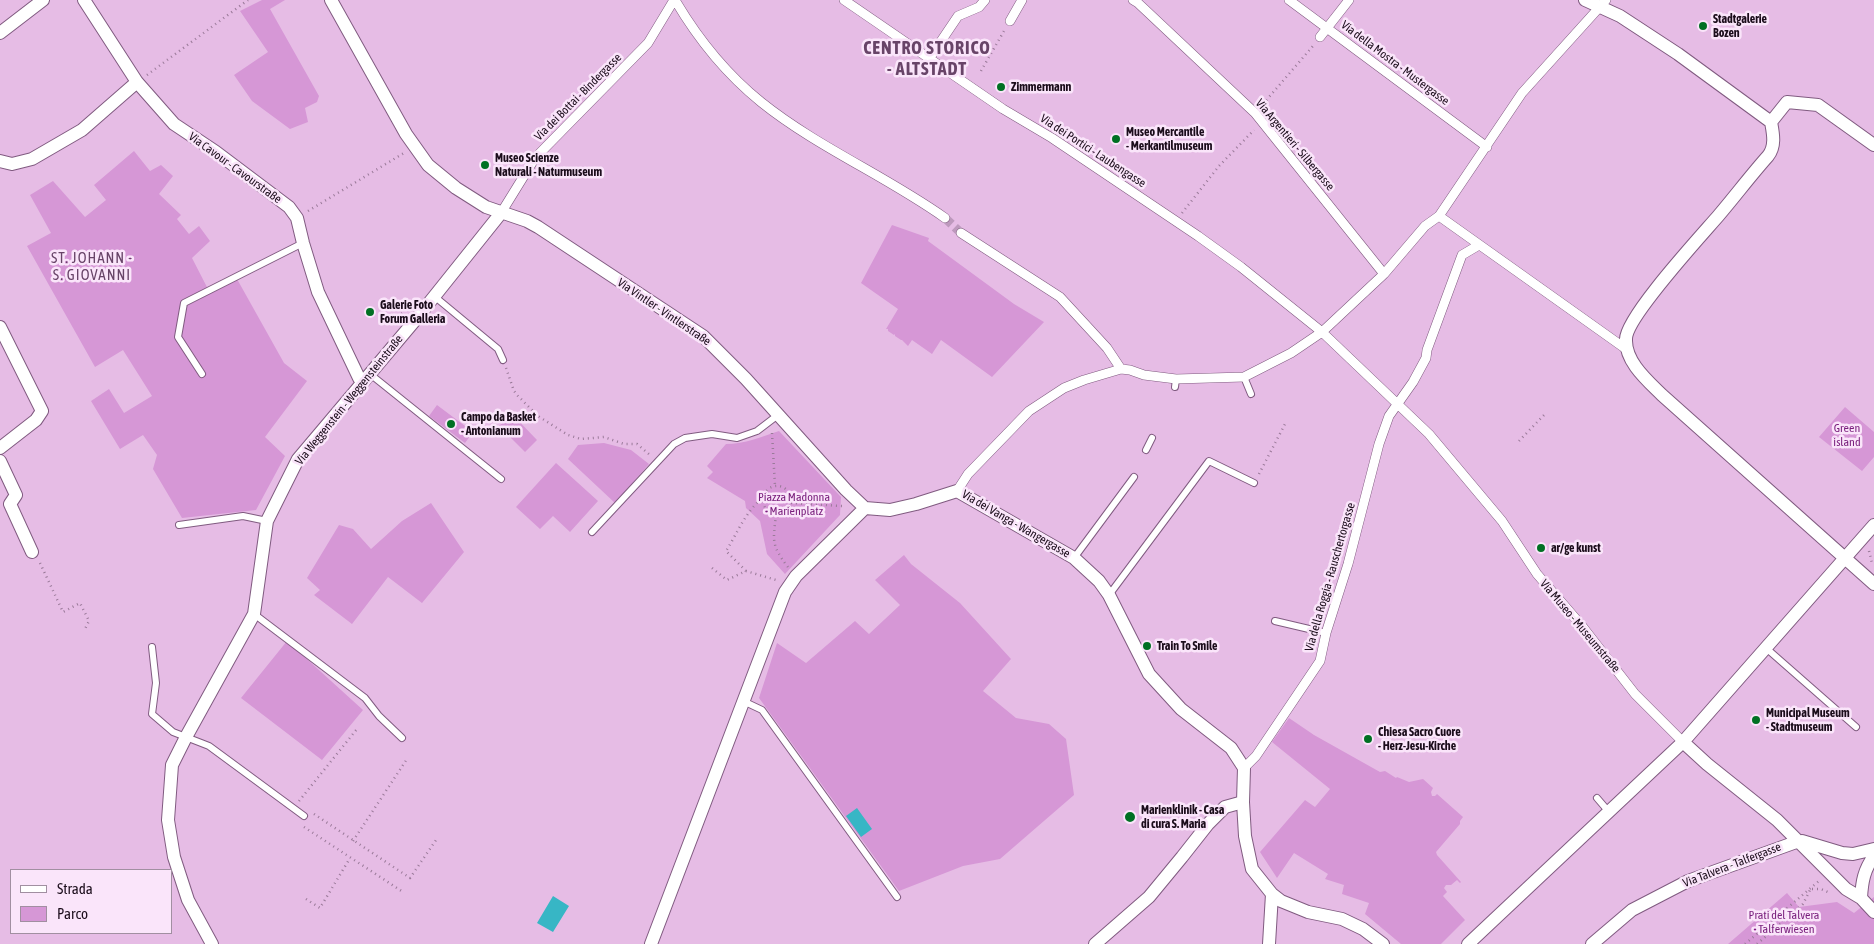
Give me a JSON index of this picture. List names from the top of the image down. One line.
{"streets":{"street":["Via della Mostra - Mustergasse","Via dei Bottai - Bindergasse","Via Argentieri - Silbergasse","Via dei Portici - Laubengasse","Via Cavour - Cavourstraße","Via Vintler - Vintlerstraße","Via Weggenstein - Weggensteinstraße","Via dei Vanga - Wangergasse","Via della Roggia - Rauschertorgasse","Via Museo - Museumstraße","Via Talvera - Talfergasse"]},"crossings":[["Via dei Bottai - Bindergasse","Via Vintler - Vintlerstraße"],["Via dei Bottai - Bindergasse","Via Weggenstein - Weggensteinstraße"],["Via dei Portici - Laubengasse","Via Museo - Museumstraße"],["Via Vintler - Vintlerstraße","Via Weggenstein - Weggensteinstraße"],["Via Vintler - Vintlerstraße","Via dei Vanga - Wangergasse"],["Via dei Vanga - Wangergasse","Via della Roggia - Rauschertorgasse"],["Via della Roggia - Rauschertorgasse","Via Museo - Museumstraße"],["Via Museo - Museumstraße","Via Talvera - Talfergasse"]],"districts":["CENTRO STORICO - ALTSTADT","ST. JOHANN - S. GIOVANNI"],"parks":["Green island","Piazza Madonna - Marienplatz","Prati del Talvera - Talferwiesen"],"places":["Stadtgalerie Bozen","Zimmermann","Museo Mercantile - Merkantilmuseum","Museo Scienze Naturali - Naturmuseum","Galerie Foto Forum Galleria","Campo da Basket - Antonianum","ar/ge kunst","Train To Smile","Municipal Museum - Stadtmuseum","Chiesa Sacro Cuore - Herz-Jesu-Kirche","Marienklinik - Casa di cura S. Maria"],"legend":["Strada","Parco"]}
